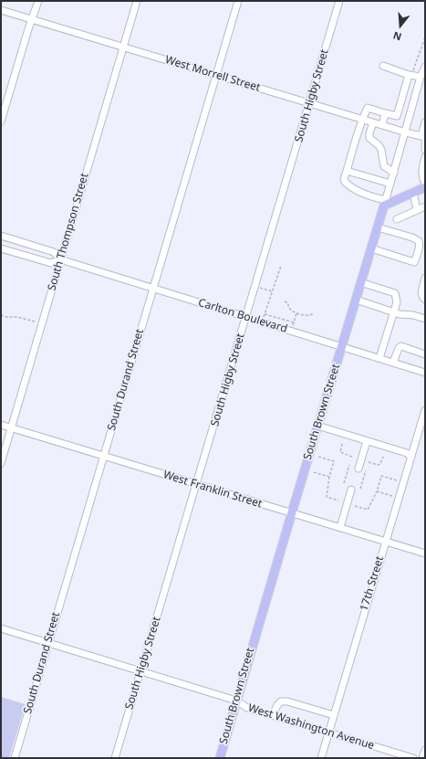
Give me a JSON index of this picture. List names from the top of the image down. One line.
{"streets":{"main road":["South Brown Street"],"street":["West Morrell Street","South Higby Street","South Thompson Street","Carlton Boulevard","South Durand Street","West Franklin Street","17th Street","West Washington Avenue"]},"crossings":[["West Morrell Street","South Higby Street"],["West Morrell Street","South Thompson Street"],["West Morrell Street","South Durand Street"],["West Morrell Street","South Brown Street"],["South Higby Street","Carlton Boulevard"],["South Higby Street","West Franklin Street"],["South Higby Street","West Washington Avenue"],["South Thompson Street","Carlton Boulevard"],["South Thompson Street","West Franklin Street"],["Carlton Boulevard","South Durand Street"],["Carlton Boulevard","South Brown Street"],["South Durand Street","West Franklin Street"],["South Durand Street","West Washington Avenue"],["South Brown Street","West Franklin Street"],["South Brown Street","West Washington Avenue"],["West Franklin Street","17th Street"],["17th Street","West Washington Avenue"]],"north":"bottom"}
